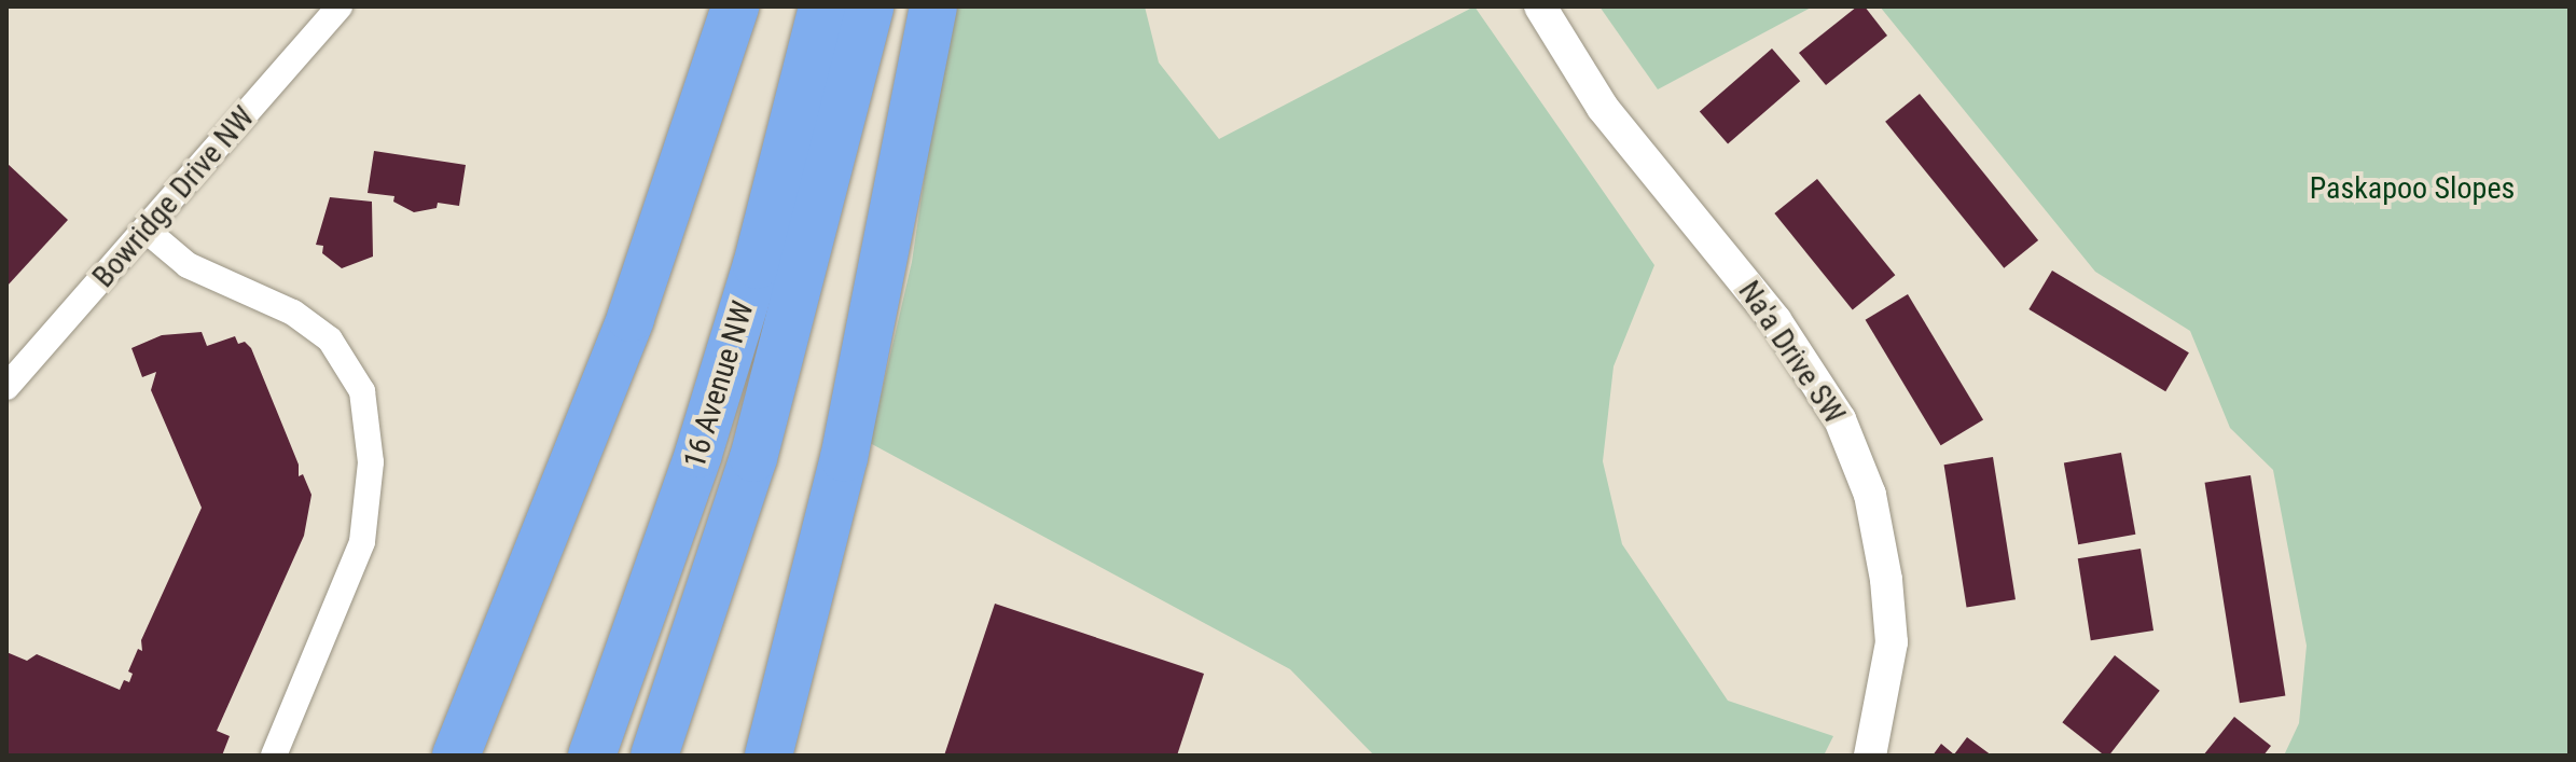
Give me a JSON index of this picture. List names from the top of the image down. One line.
{"streets":{"highway":["16 Avenue NW"],"street":["Bowridge Drive NW","Na'a Drive SW"]},"parks":["Paskapoo Slopes"]}
